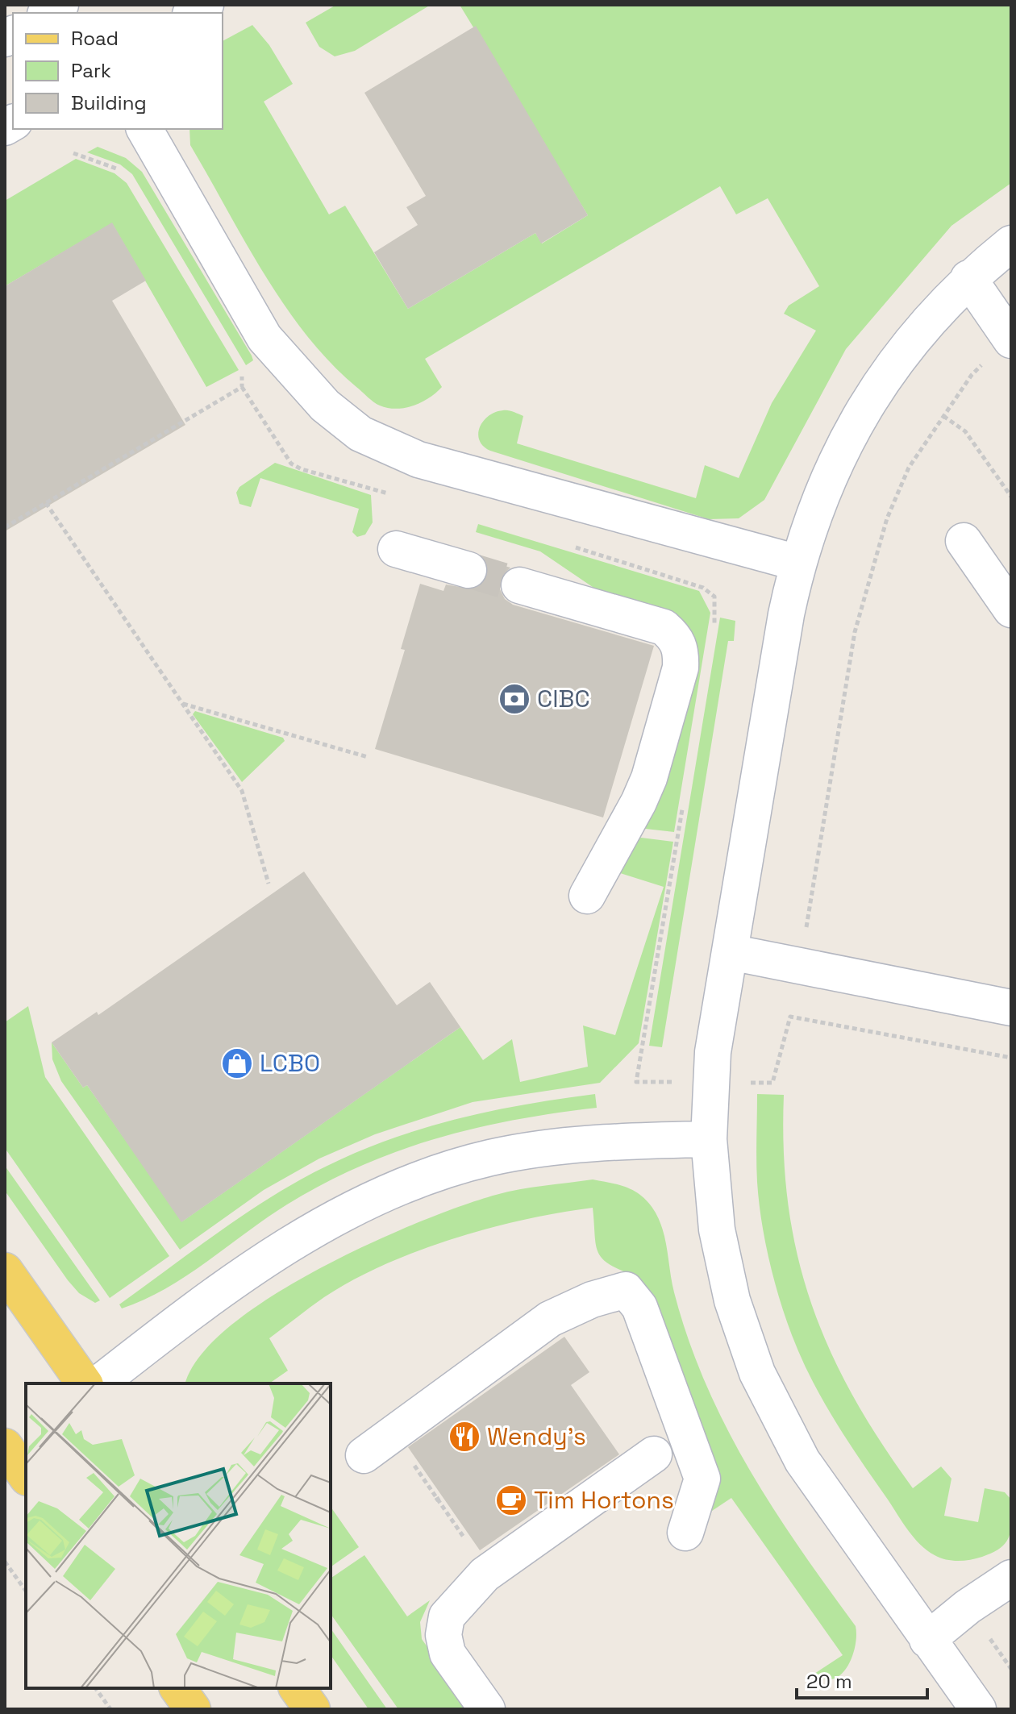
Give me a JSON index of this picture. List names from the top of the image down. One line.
{"places":{"bank":["CIBC"],"shop":["LCBO"],"restaurant":["Wendy's"],"cafe":["Tim Hortons"]},"legend":["Road","Park","Building"],"scale_bar":"20 m"}
